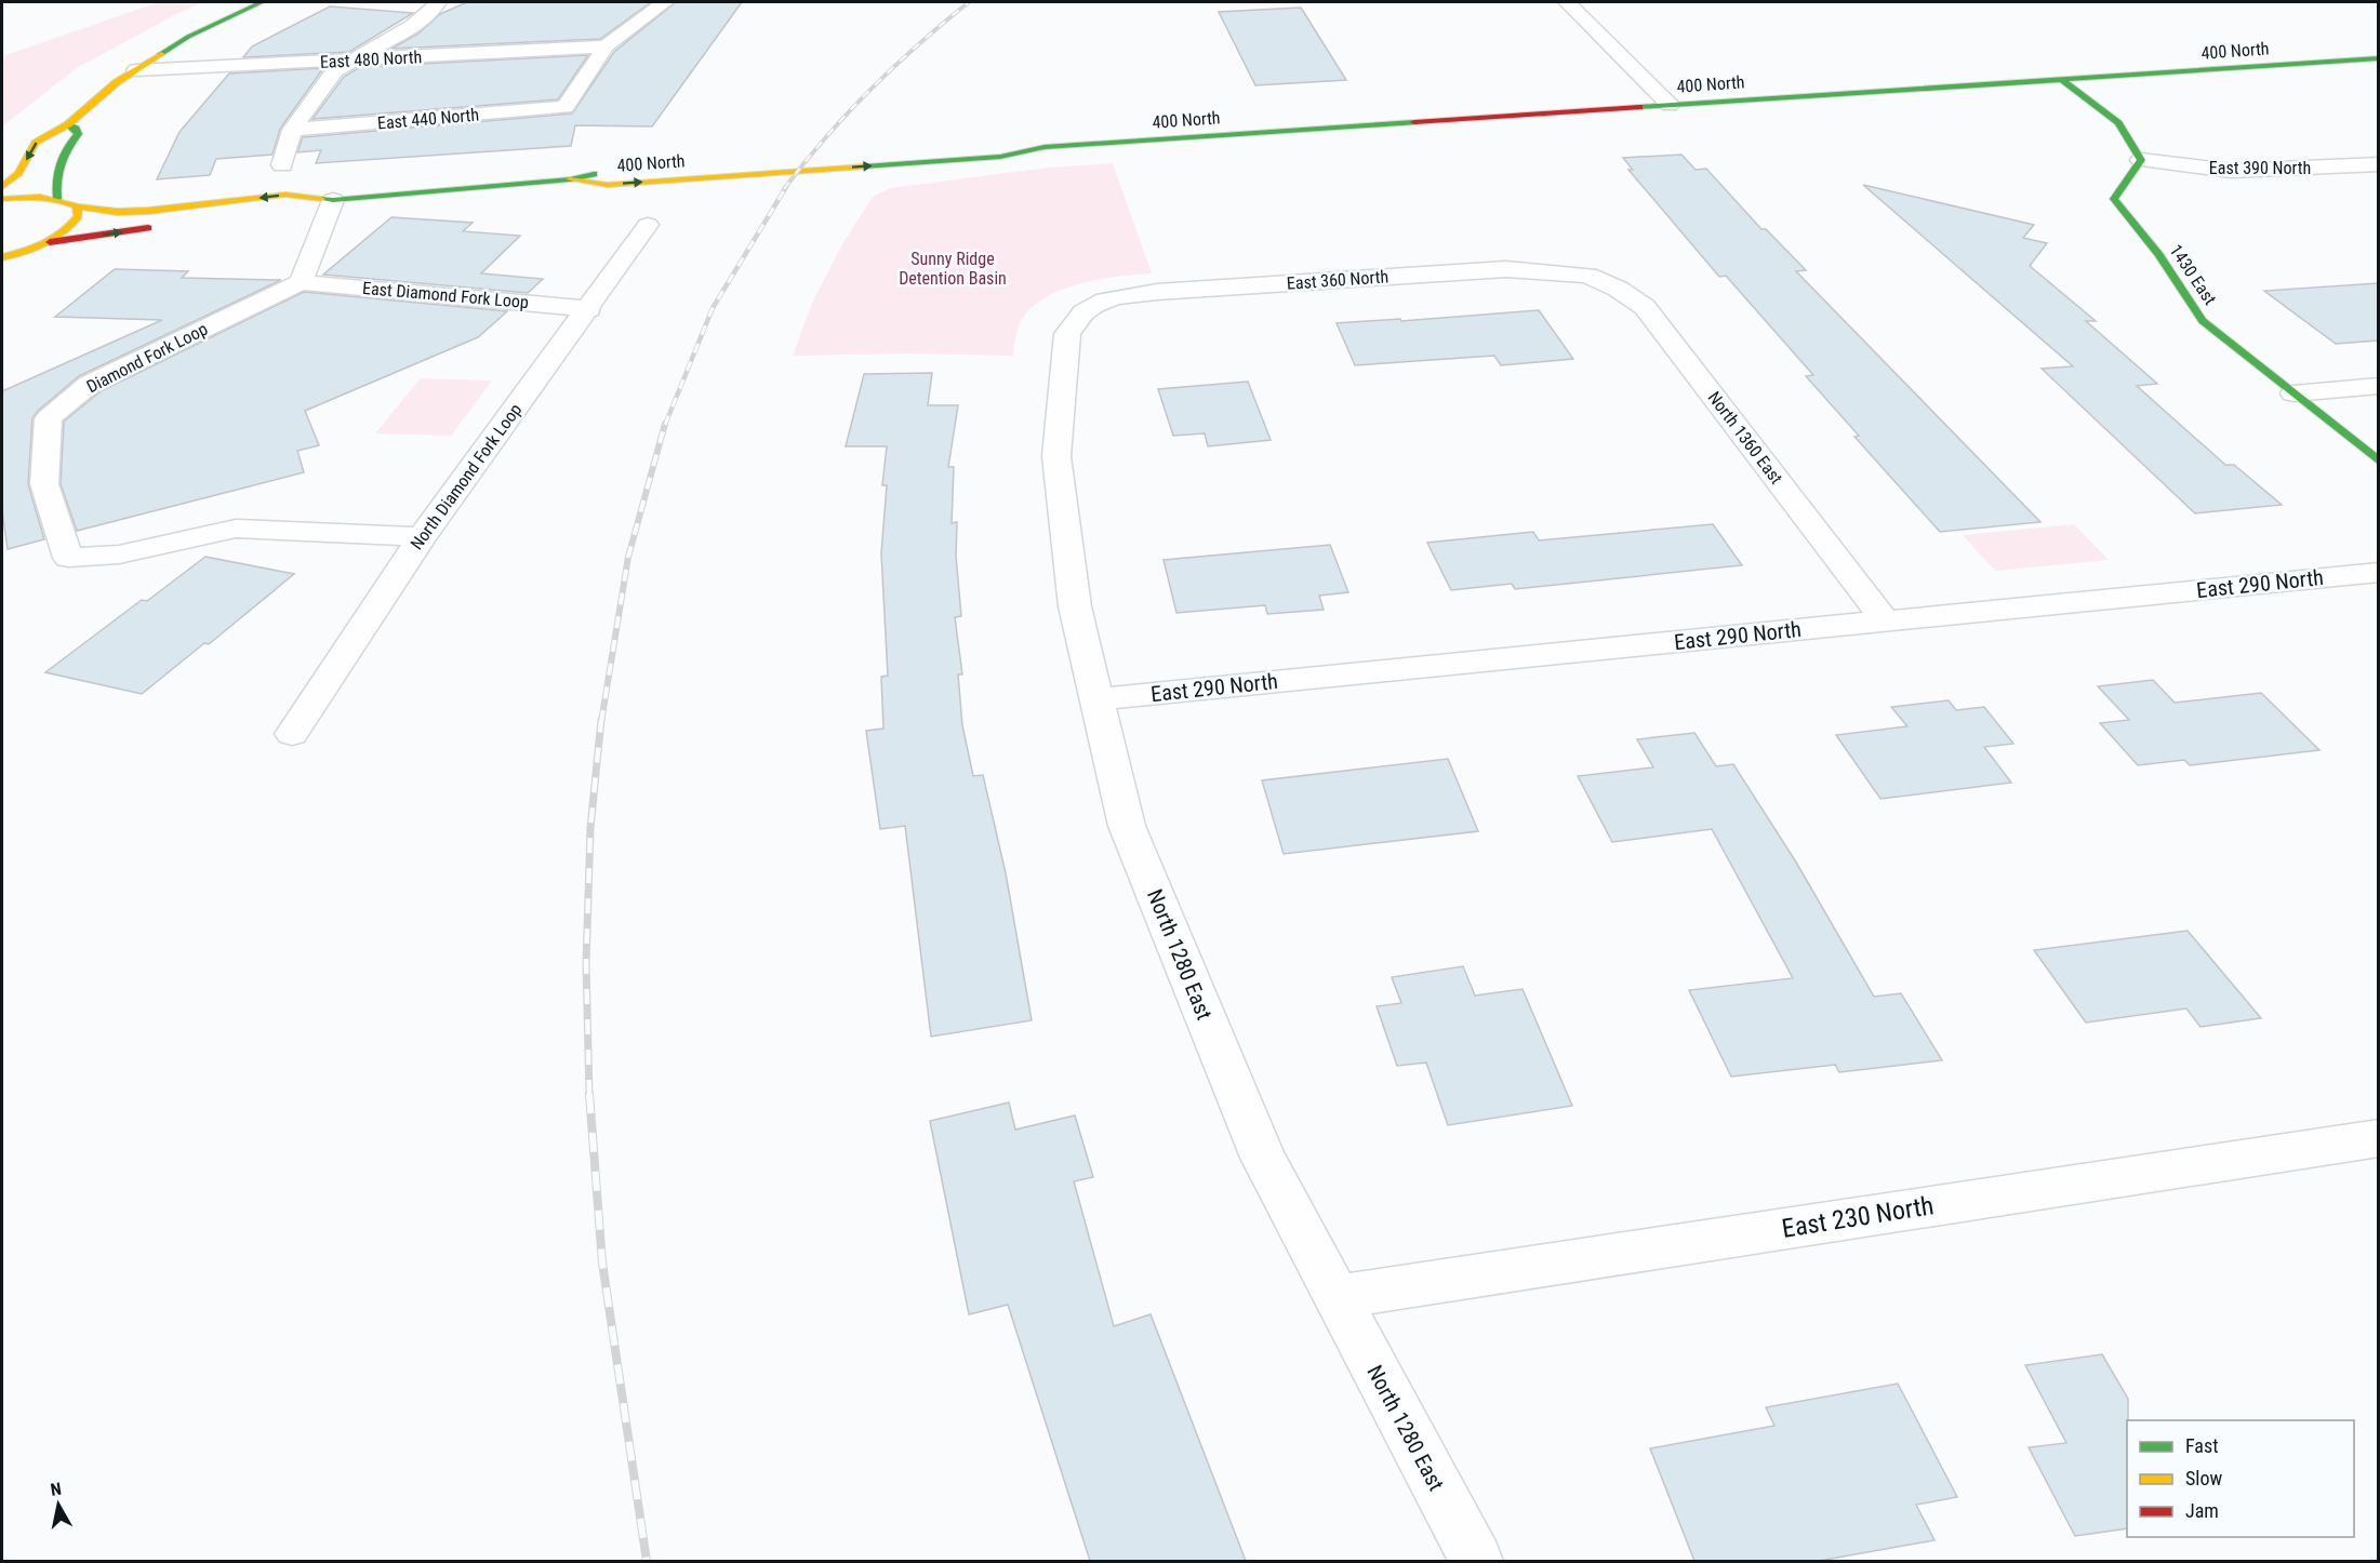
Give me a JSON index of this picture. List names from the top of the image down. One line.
{"streets":{"main road":["400 North","1430 East"],"street":["East 480 North","East 440 North","East 390 North","East 360 North","East Diamond Fork Loop","Diamond Fork Loop","North 1360 East","North Diamond Fork Loop","East 290 North","North 1280 East","East 230 North"]},"crossings":[["East 480 North","East 440 North"],["East 390 North","1430 East"],["East 360 North","North 1360 East"],["East 360 North","North 1280 East"],["East Diamond Fork Loop","Diamond Fork Loop"],["East Diamond Fork Loop","North Diamond Fork Loop"],["Diamond Fork Loop","North Diamond Fork Loop"],["North 1360 East","East 290 North"],["East 290 North","North 1280 East"],["North 1280 East","East 230 North"]],"parks":["Sunny Ridge Detention Basin"],"legend":["Fast","Slow","Jam"],"north":"top"}
